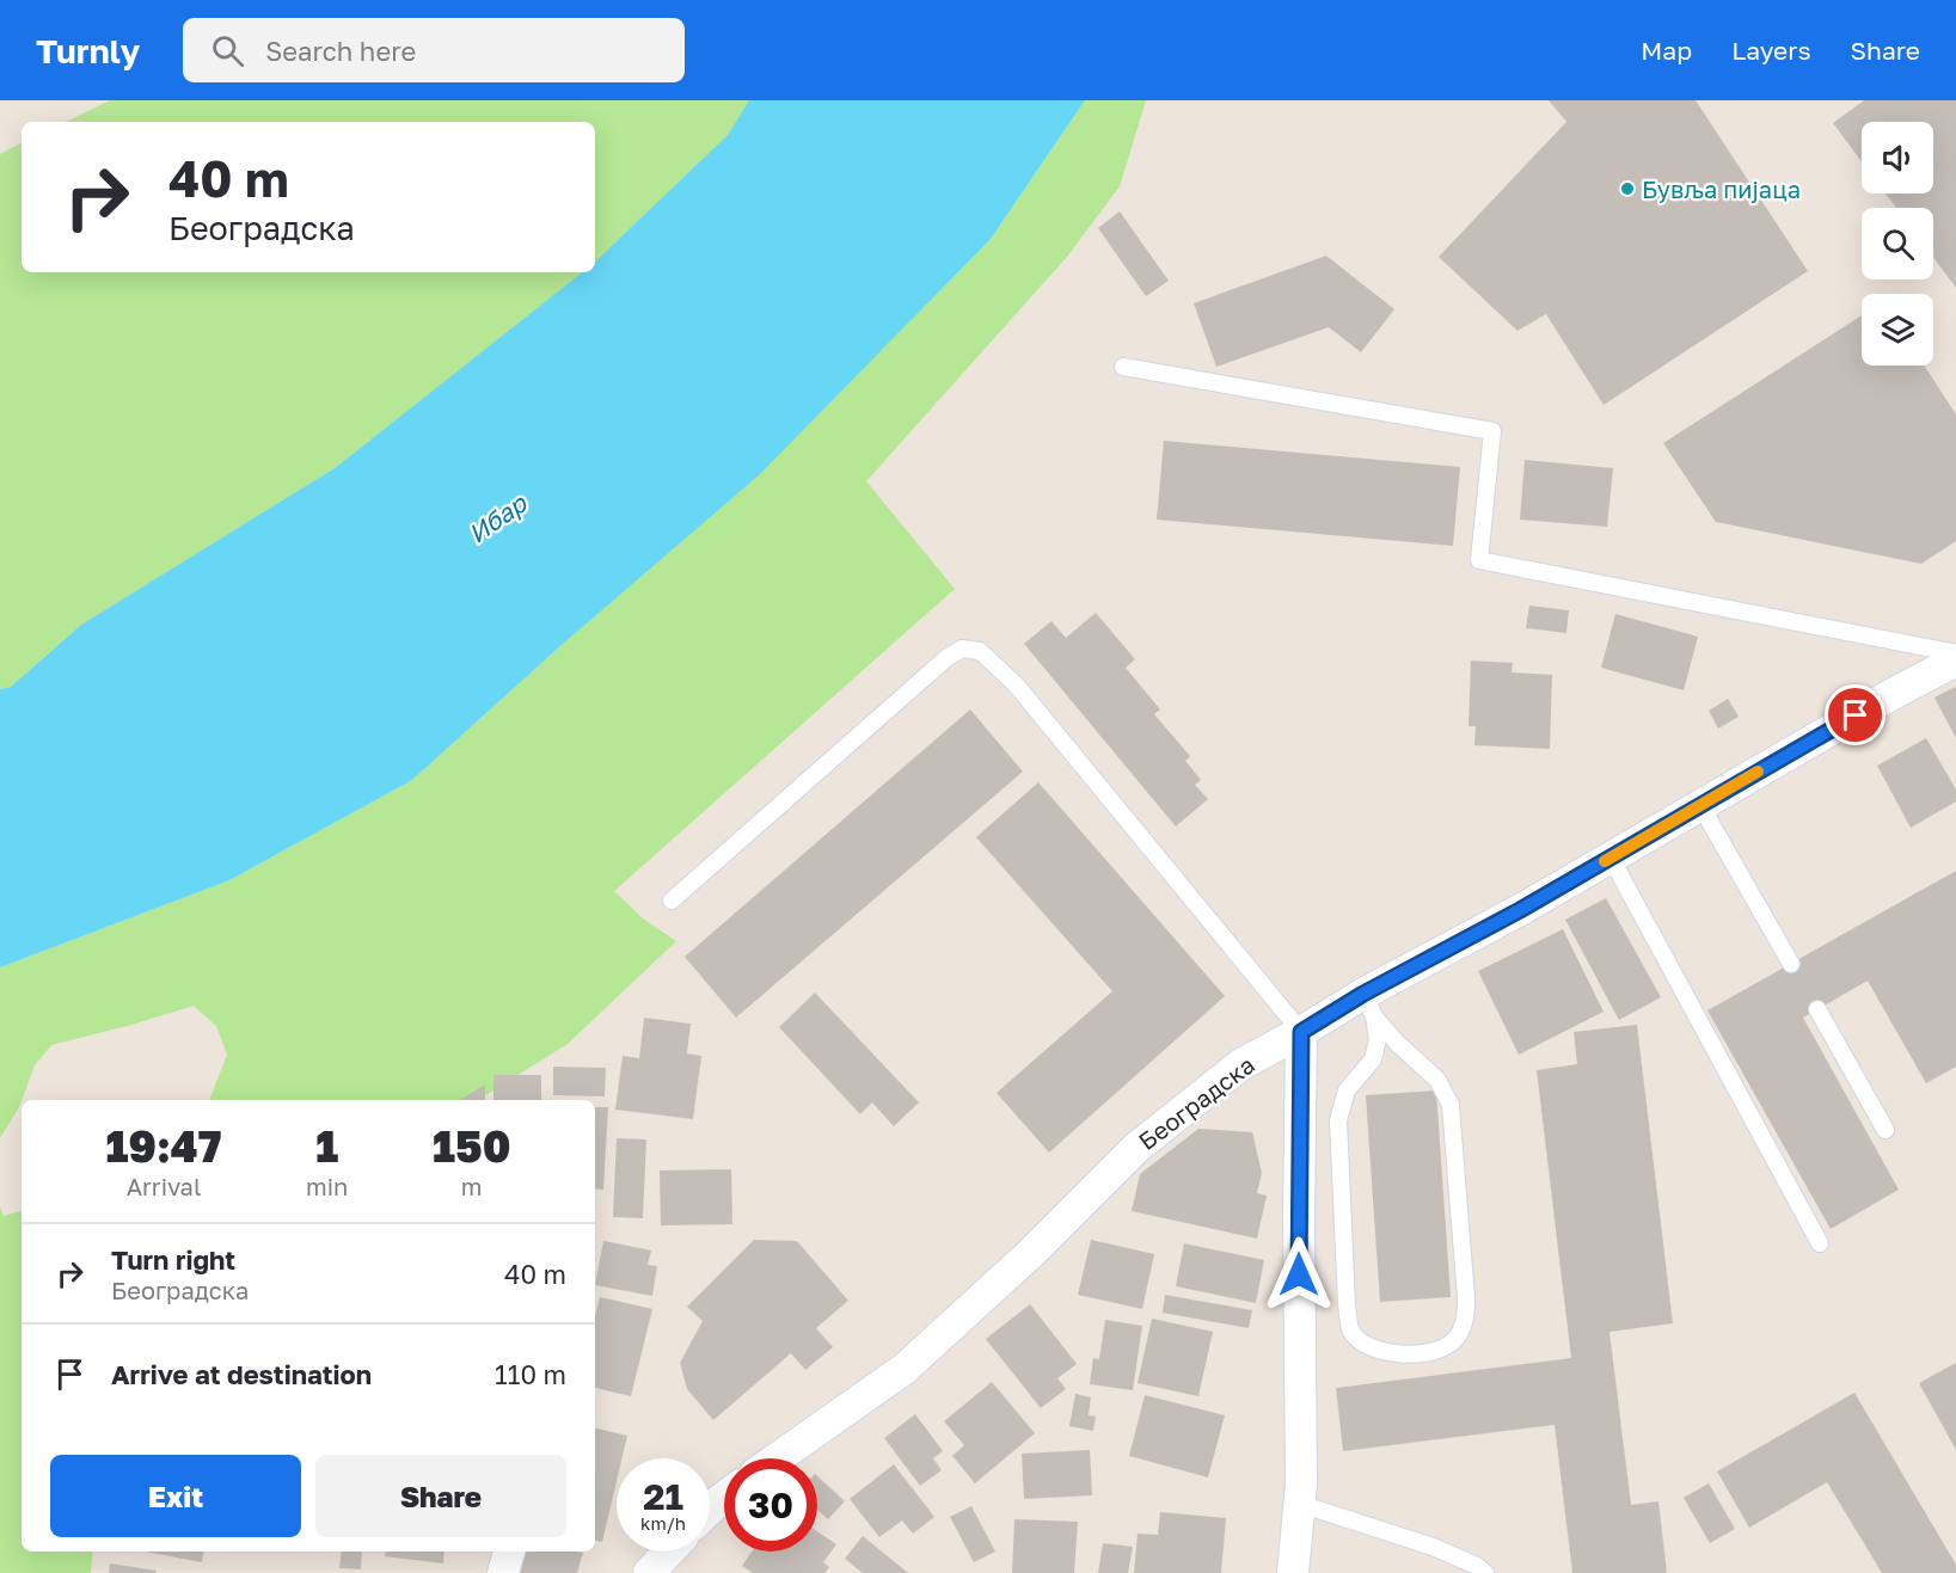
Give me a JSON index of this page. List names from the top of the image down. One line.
{"streets":{"street":["Београдска"]},"water":["Ибар"],"places":["Бувља пијаца"],"page":{"header":"Turnly","search":"Search here","nav":["Map","Layers","Share"],"turn":["40 m","Београдска"],"eta":["19:47","Arrival","1","min","150","m"],"list":[{"name":"Turn right","note":"Београдска","value":"40 m"},{"name":"Arrive at destination","value":"110 m"}],"buttons":["Exit","Share"],"speed":"21 km/h","limit":"30"}}
